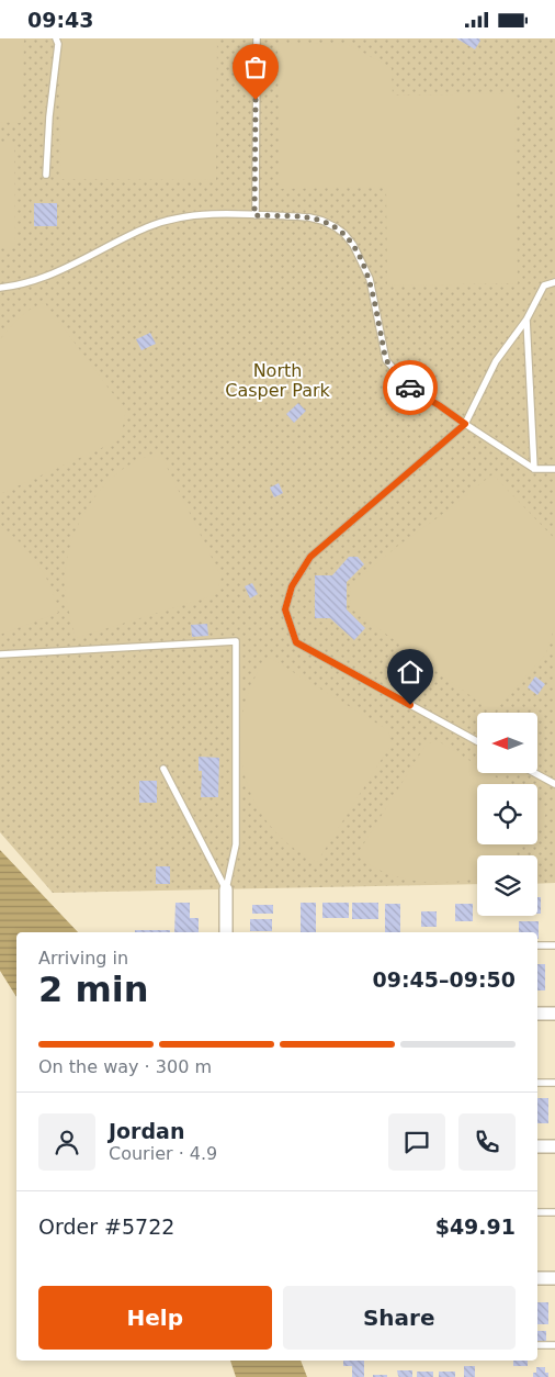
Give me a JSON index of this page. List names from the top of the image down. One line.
{"parks":["North Casper Park"],"north":"left","page":{"status":"09:43","heading":["2 min","Arriving in","09:45–09:50"],"panel":["Jordan","Courier · 4.9","Order #5722","$49.91"],"bar":"On the way · 300 m","buttons":["Help","Share"]}}
